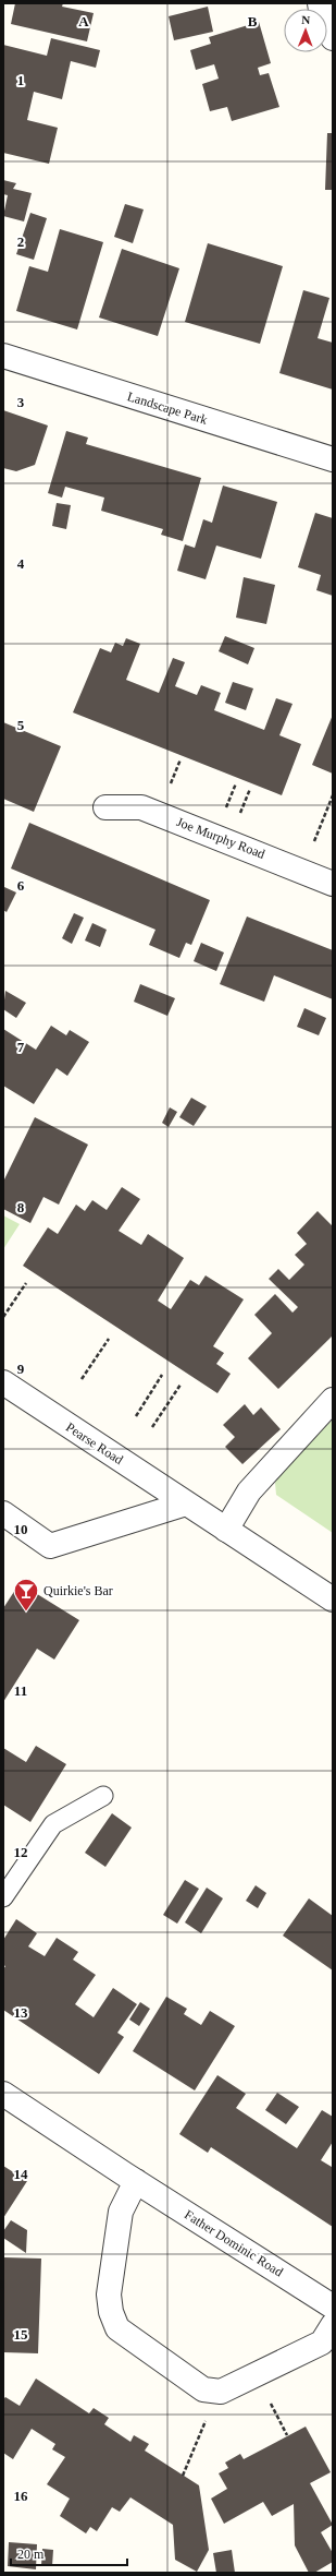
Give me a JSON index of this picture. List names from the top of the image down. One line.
{"streets":{"street":["Landscape Park","Joe Murphy Road","Pearse Road","Father Dominic Road"]},"places":{"bar":["Quirkie's Bar"]},"scale_bar":"20 m","north":"top","grid":{"columns":["A","B"],"rows":["1","2","3","4","5","6","7","8","9","10","11","12","13","14","15","16"]}}
